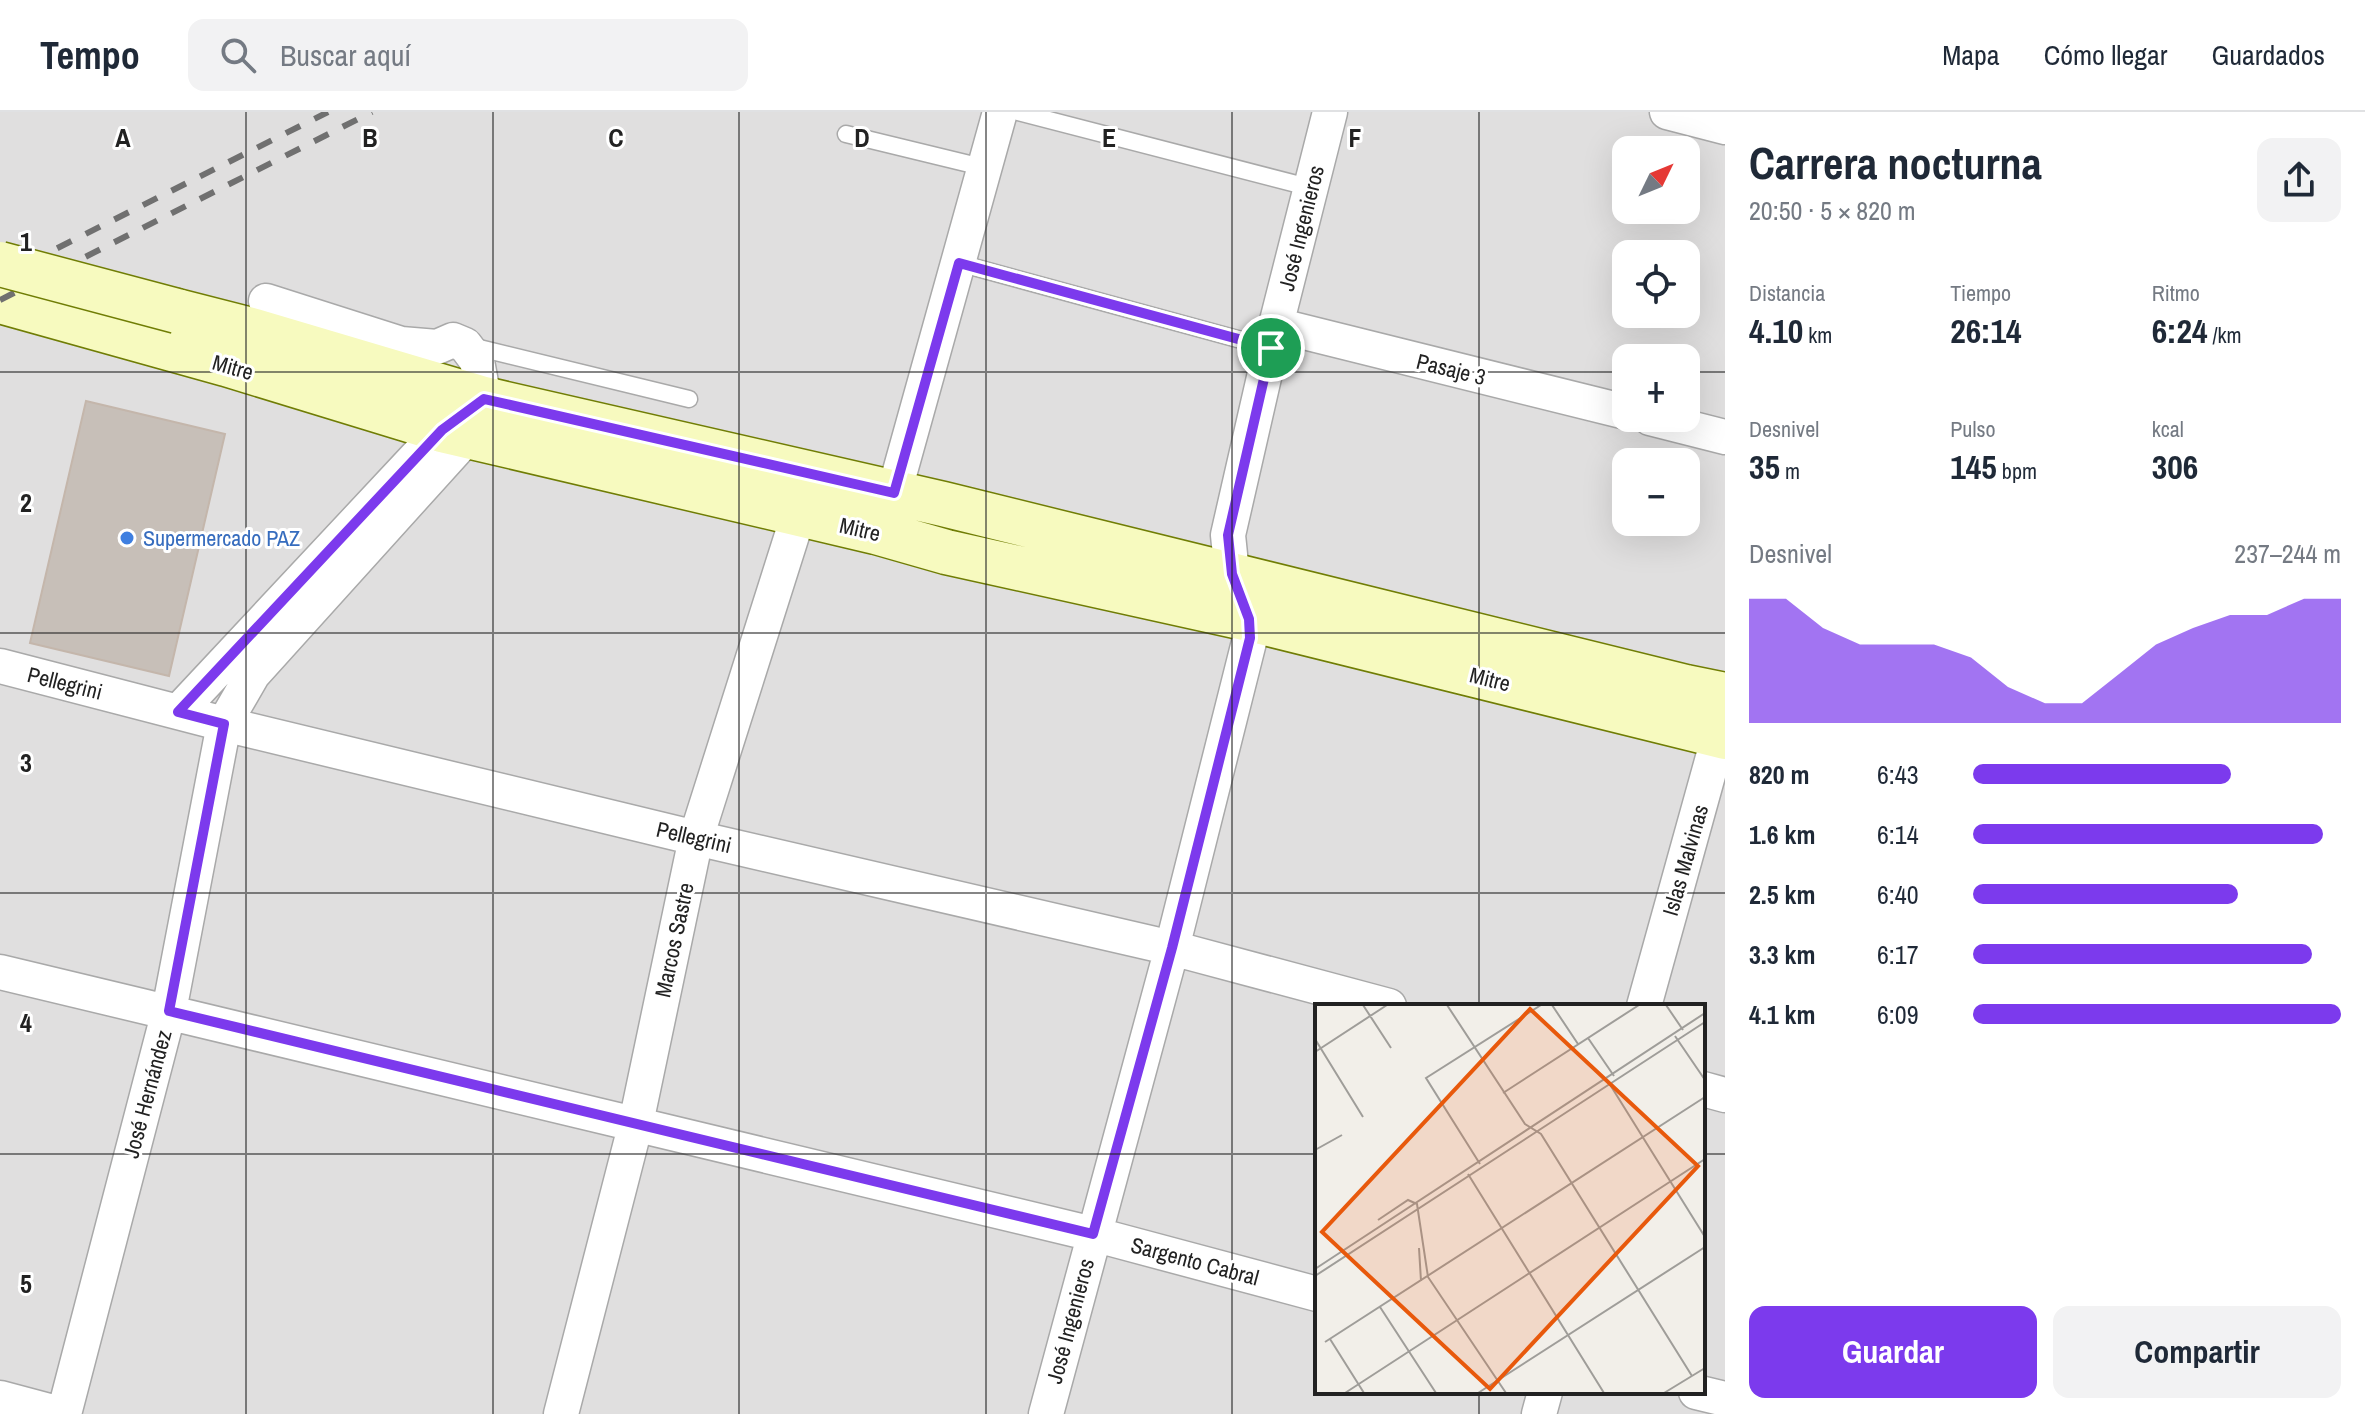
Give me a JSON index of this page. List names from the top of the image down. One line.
{"streets":{"main road":["Mitre"],"street":["José Ingenieros","Pasaje 3","Pellegrini","Islas Malvinas","Marcos Sastre","José Hernández","Sargento Cabral"]},"crossings":[["José Ingenieros","Mitre"],["José Ingenieros","Pasaje 3"],["José Ingenieros","Pellegrini"],["José Ingenieros","Sargento Cabral"],["Mitre","Islas Malvinas"],["Mitre","Marcos Sastre"],["Mitre","José Hernández"],["Pellegrini","Marcos Sastre"],["Pellegrini","José Hernández"],["Marcos Sastre","Sargento Cabral"],["José Hernández","Sargento Cabral"]],"places":["Supermercado PAZ"],"north":"top right","page":{"header":"Tempo","search":"Buscar aquí","nav":["Mapa","Cómo llegar","Guardados"],"heading":["Carrera nocturna","20:50 · 5 × 820 m"],"map_buttons":["+","−"],"stats":[["Distancia","4.10 km"],["Tiempo","26:14"],["Ritmo","6:24 /km"],["Desnivel","35 m"],["Pulso","145 bpm"],["kcal","306"]],"chart":["Desnivel","237–244 m"],"list":[{"name":"820 m","note":"6:43"},{"name":"1.6 km","note":"6:14"},{"name":"2.5 km","note":"6:40"},{"name":"3.3 km","note":"6:17"},{"name":"4.1 km","note":"6:09"}],"buttons":["Guardar","Compartir"]},"grid":{"columns":["A","B","C","D","E","F"],"rows":["1","2","3","4","5"]}}
